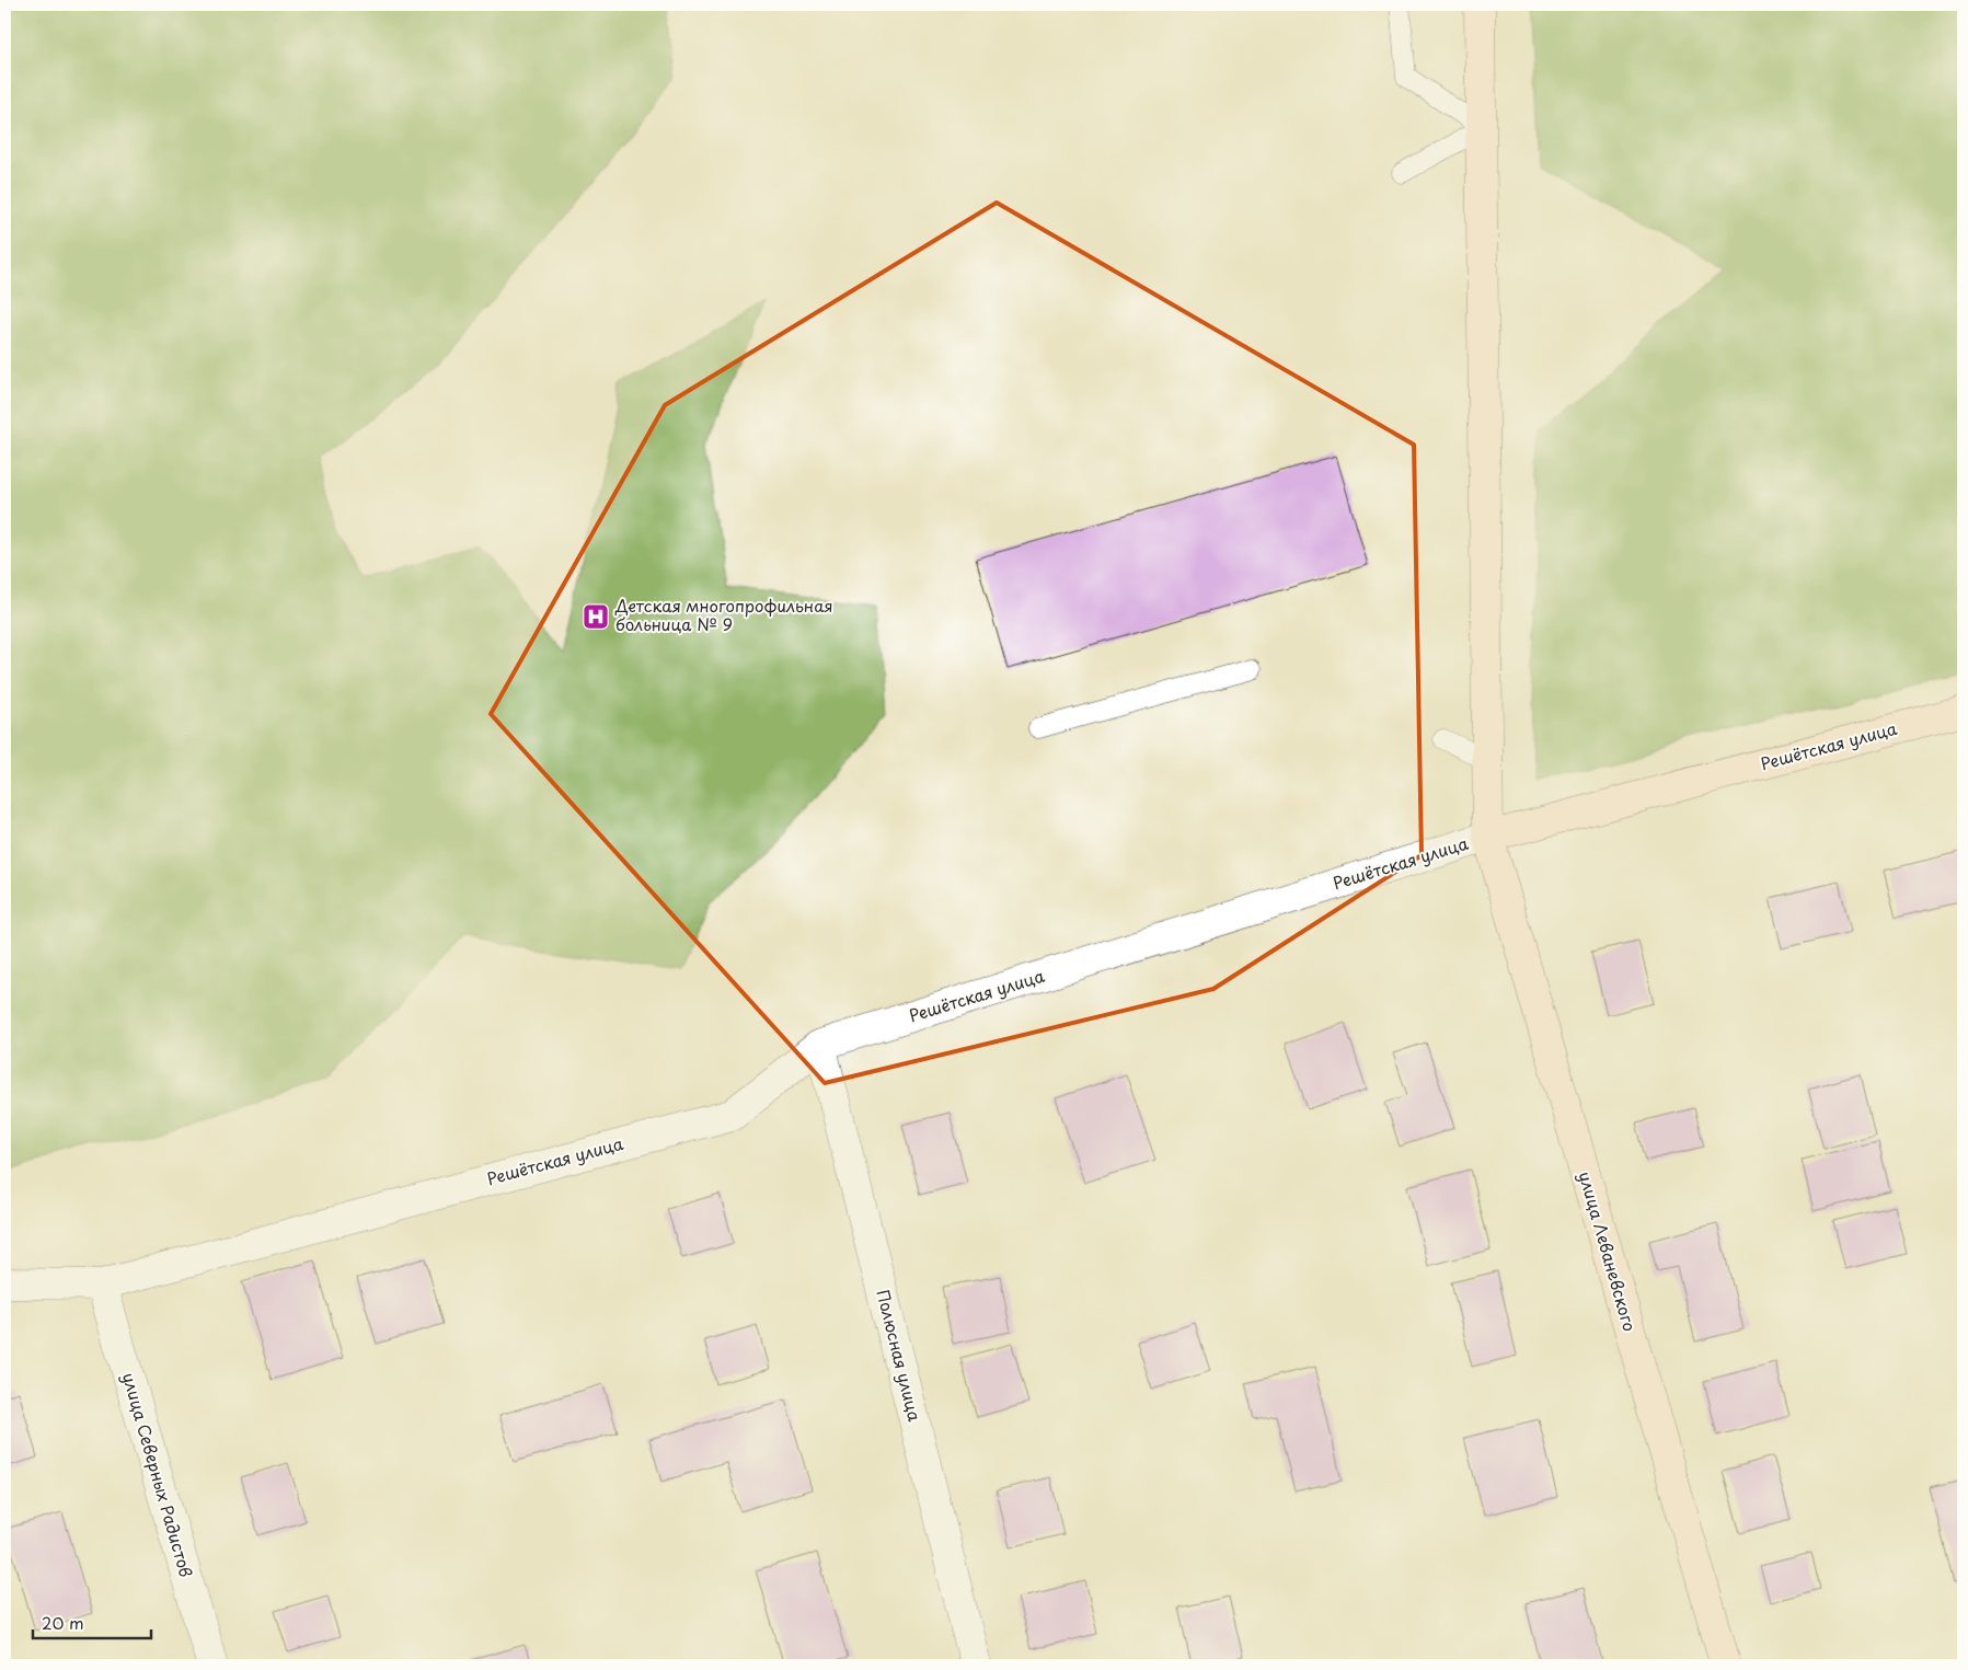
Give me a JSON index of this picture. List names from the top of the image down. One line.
{"streets":{"street":["Решётская улица","улица Леваневского","Полюсная улица","улица Северных Радистов"]},"crossings":[["Решётская улица","улица Леваневского"],["Решётская улица","Полюсная улица"],["Решётская улица","улица Северных Радистов"]],"places":{"hospital":["Детская многопрофильная больница № 9"]},"scale_bar":"20 m"}
